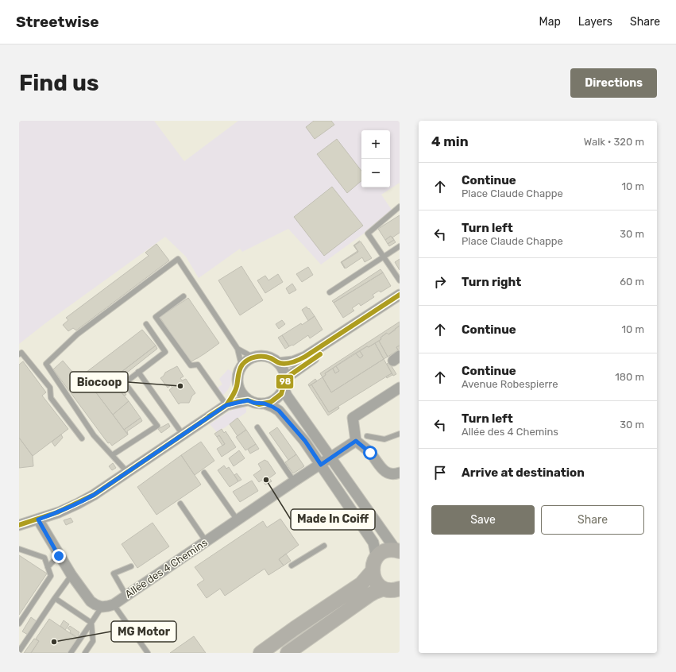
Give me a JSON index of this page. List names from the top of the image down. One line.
{"streets":{"street":["Allée des 4 Chemins"]},"places":["Biocoop","Made In Coiff","MG Motor"],"lines":["transit line 98"],"page":{"header":"Streetwise","nav":["Map","Layers","Share"],"buttons":["Directions",["Save","Share"]],"title":"Find us","heading":["4 min","Walk · 320 m"],"map_buttons":["+","−"],"list":[["Continue","Place Claude Chappe","10 m"],["Turn left","Place Claude Chappe","30 m"],["Turn right","60 m"],["Continue","10 m"],["Continue","Avenue Robespierre","180 m"],["Turn left","Allée des 4 Chemins","30 m"],"Arrive at destination"]}}
